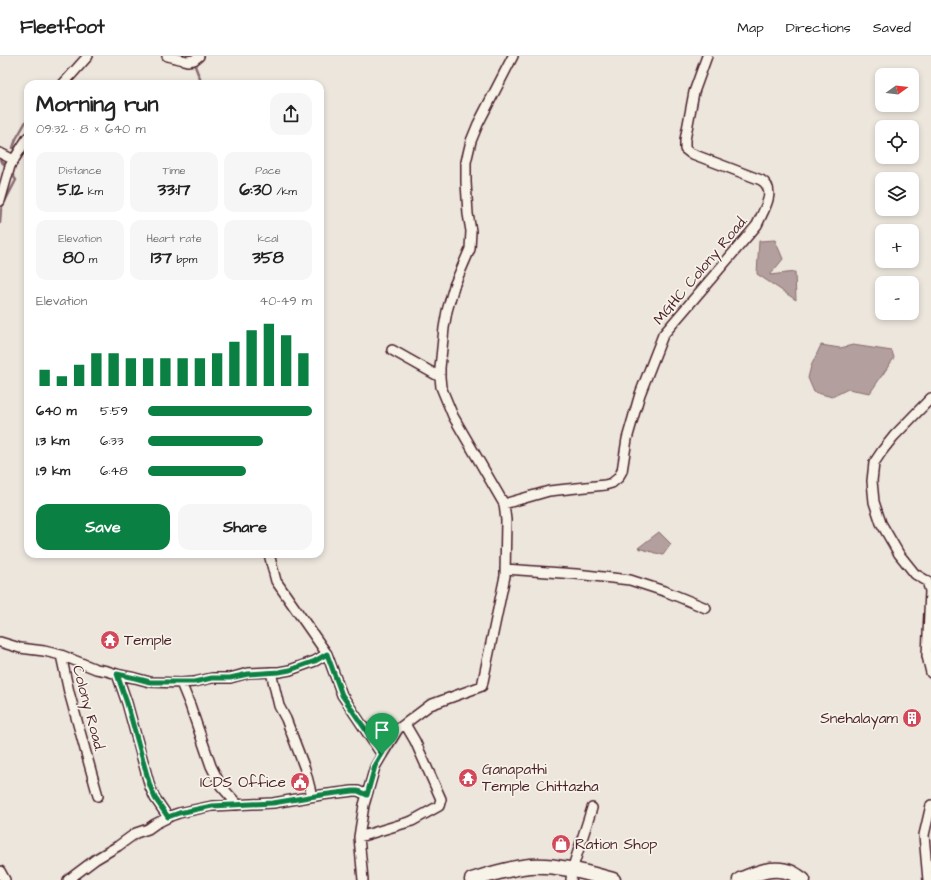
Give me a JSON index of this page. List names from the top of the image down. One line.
{"streets":{"street":["MGHC Colony Road.","Colony Road."]},"places":{"temple":["Temple","Ganapathi Temple Chittazha"],"building":["Snehalayam"],"public building":["ICDS Office"],"shop":["Ration Shop"]},"north":"right","page":{"header":"Fleetfoot","nav":["Map","Directions","Saved"],"map_buttons":["+","−"],"heading":["Morning run","09:32 · 8 × 640 m"],"stats":[["Distance","5.12 km"],["Time","33:17"],["Pace","6:30 /km"],["Elevation","80 m"],["Heart rate","137 bpm"],["kcal","358"]],"chart":["Elevation","40–49 m"],"list":[{"name":"640 m","note":"5:59"},{"name":"1.3 km","note":"6:33"},{"name":"1.9 km","note":"6:48"}],"buttons":["Save","Share"]}}
